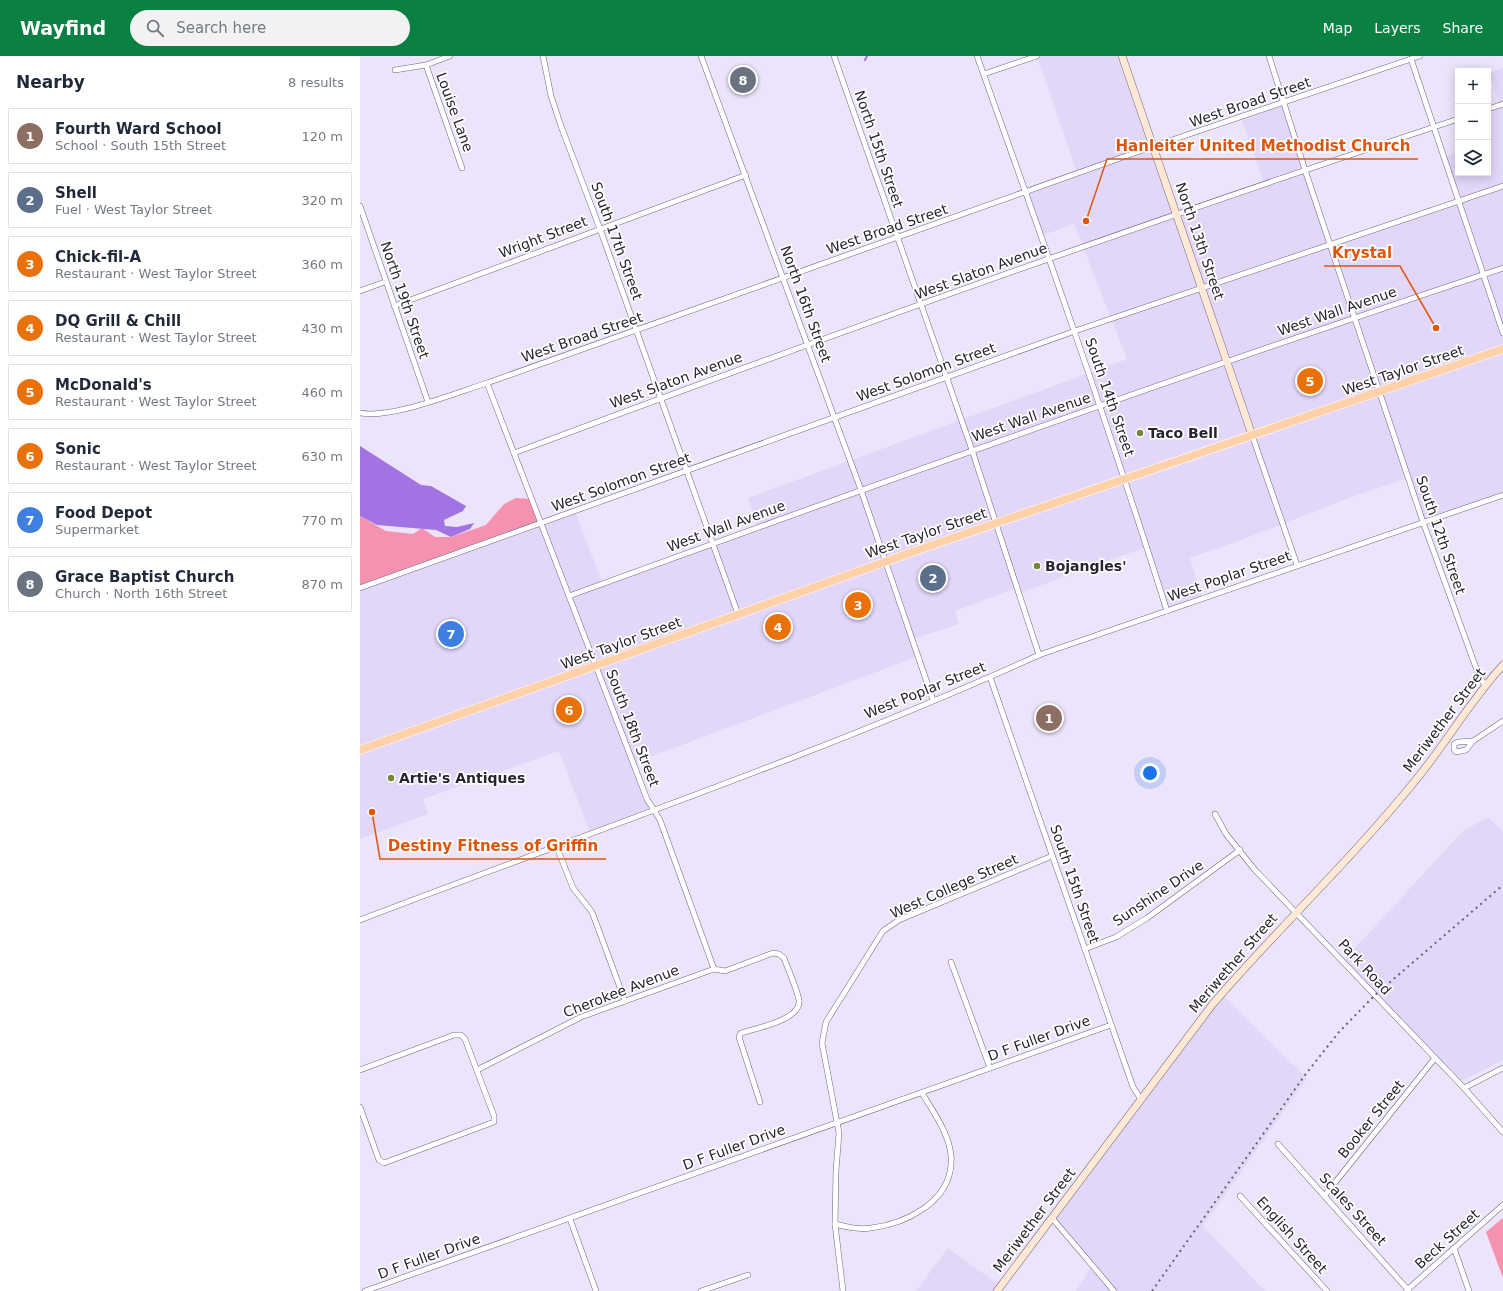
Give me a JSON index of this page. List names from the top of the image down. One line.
{"streets":{"main road":["West Taylor Street"],"street":["West Broad Street","Louise Lane","North 15th Street","Wright Street","South 17th Street","North 13th Street","West Slaton Avenue","North 19th Street","North 16th Street","West Wall Avenue","West Solomon Street","South 14th Street","South 12th Street","West Poplar Street","Meriwether Street","South 18th Street","South 15th Street","West College Street","Sunshine Drive","Park Road","Cherokee Avenue","D F Fuller Drive","Booker Street","Scales Street","English Street","Beck Street"]},"crossings":[["West Broad Street","North 15th Street"],["West Broad Street","South 17th Street"],["West Broad Street","North 13th Street"],["West Broad Street","North 19th Street"],["West Broad Street","North 16th Street"],["West Broad Street","South 14th Street"],["West Broad Street","South 12th Street"],["West Broad Street","South 18th Street"],["North 15th Street","West Slaton Avenue"],["North 15th Street","West Wall Avenue"],["North 15th Street","West Taylor Street"],["North 15th Street","West Solomon Street"],["Wright Street","South 17th Street"],["Wright Street","North 19th Street"],["Wright Street","North 16th Street"],["South 17th Street","West Slaton Avenue"],["South 17th Street","West Wall Avenue"],["South 17th Street","West Taylor Street"],["South 17th Street","West Solomon Street"],["North 13th Street","West Slaton Avenue"],["North 13th Street","West Wall Avenue"],["North 13th Street","West Taylor Street"],["North 13th Street","West Solomon Street"],["West Slaton Avenue","North 16th Street"],["West Slaton Avenue","South 14th Street"],["West Slaton Avenue","South 12th Street"],["West Slaton Avenue","South 18th Street"],["North 16th Street","West Wall Avenue"],["North 16th Street","West Taylor Street"],["North 16th Street","West Solomon Street"],["North 16th Street","West Poplar Street"],["West Wall Avenue","South 14th Street"],["West Wall Avenue","South 12th Street"],["West Wall Avenue","South 18th Street"],["West Taylor Street","South 14th Street"],["West Taylor Street","South 12th Street"],["West Taylor Street","South 18th Street"],["West Solomon Street","South 14th Street"],["West Solomon Street","South 12th Street"],["West Solomon Street","South 18th Street"],["South 14th Street","West Poplar Street"],["South 12th Street","West Poplar Street"],["South 12th Street","Meriwether Street"],["West Poplar Street","South 18th Street"],["West Poplar Street","South 15th Street"],["Meriwether Street","South 15th Street"],["Meriwether Street","Park Road"],["South 18th Street","Cherokee Avenue"],["South 15th Street","West College Street"],["South 15th Street","Sunshine Drive"],["South 15th Street","D F Fuller Drive"],["West College Street","D F Fuller Drive"],["Sunshine Drive","Park Road"],["Park Road","Booker Street"],["Booker Street","Scales Street"],["Scales Street","Beck Street"]],"places":["Hanleiter United Methodist Church","Krystal","Taco Bell","Bojangles'","Artie's Antiques","Destiny Fitness of Griffin"],"page":{"header":"Wayfind","search":"Search here","nav":["Map","Layers","Share"],"heading":["Nearby","8 results"],"pins":["8","5","2","3","4","7","6","1"],"map_buttons":["+","−"],"list":[{"mark":"1","name":"Fourth Ward School","note":"School · South 15th Street","value":"120 m"},{"mark":"2","name":"Shell","note":"Fuel · West Taylor Street","value":"320 m"},{"mark":"3","name":"Chick-fil-A","note":"Restaurant · West Taylor Street","value":"360 m"},{"mark":"4","name":"DQ Grill & Chill","note":"Restaurant · West Taylor Street","value":"430 m"},{"mark":"5","name":"McDonald's","note":"Restaurant · West Taylor Street","value":"460 m"},{"mark":"6","name":"Sonic","note":"Restaurant · West Taylor Street","value":"630 m"},{"mark":"7","name":"Food Depot","note":"Supermarket","value":"770 m"},{"mark":"8","name":"Grace Baptist Church","note":"Church · North 16th Street","value":"870 m"}]}}
